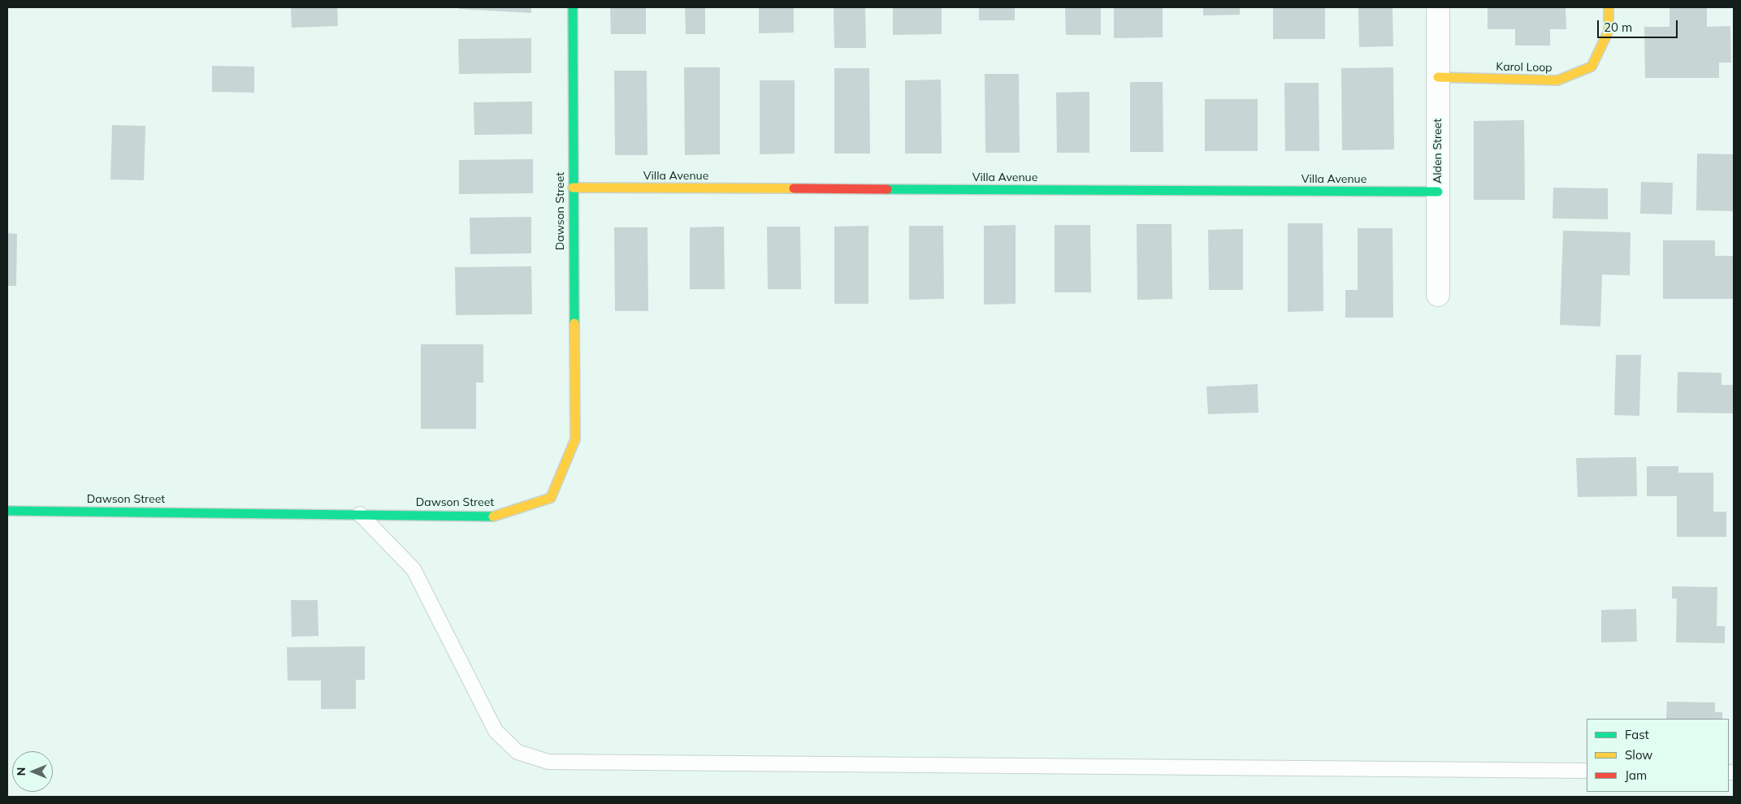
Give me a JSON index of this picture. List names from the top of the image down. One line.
{"streets":{"street":["Karol Loop","Alden Street","Villa Avenue","Dawson Street"]},"crossings":[["Karol Loop","Alden Street"],["Alden Street","Villa Avenue"],["Villa Avenue","Dawson Street"]],"legend":["Fast","Slow","Jam"],"scale_bar":"20 m","north":"left"}
